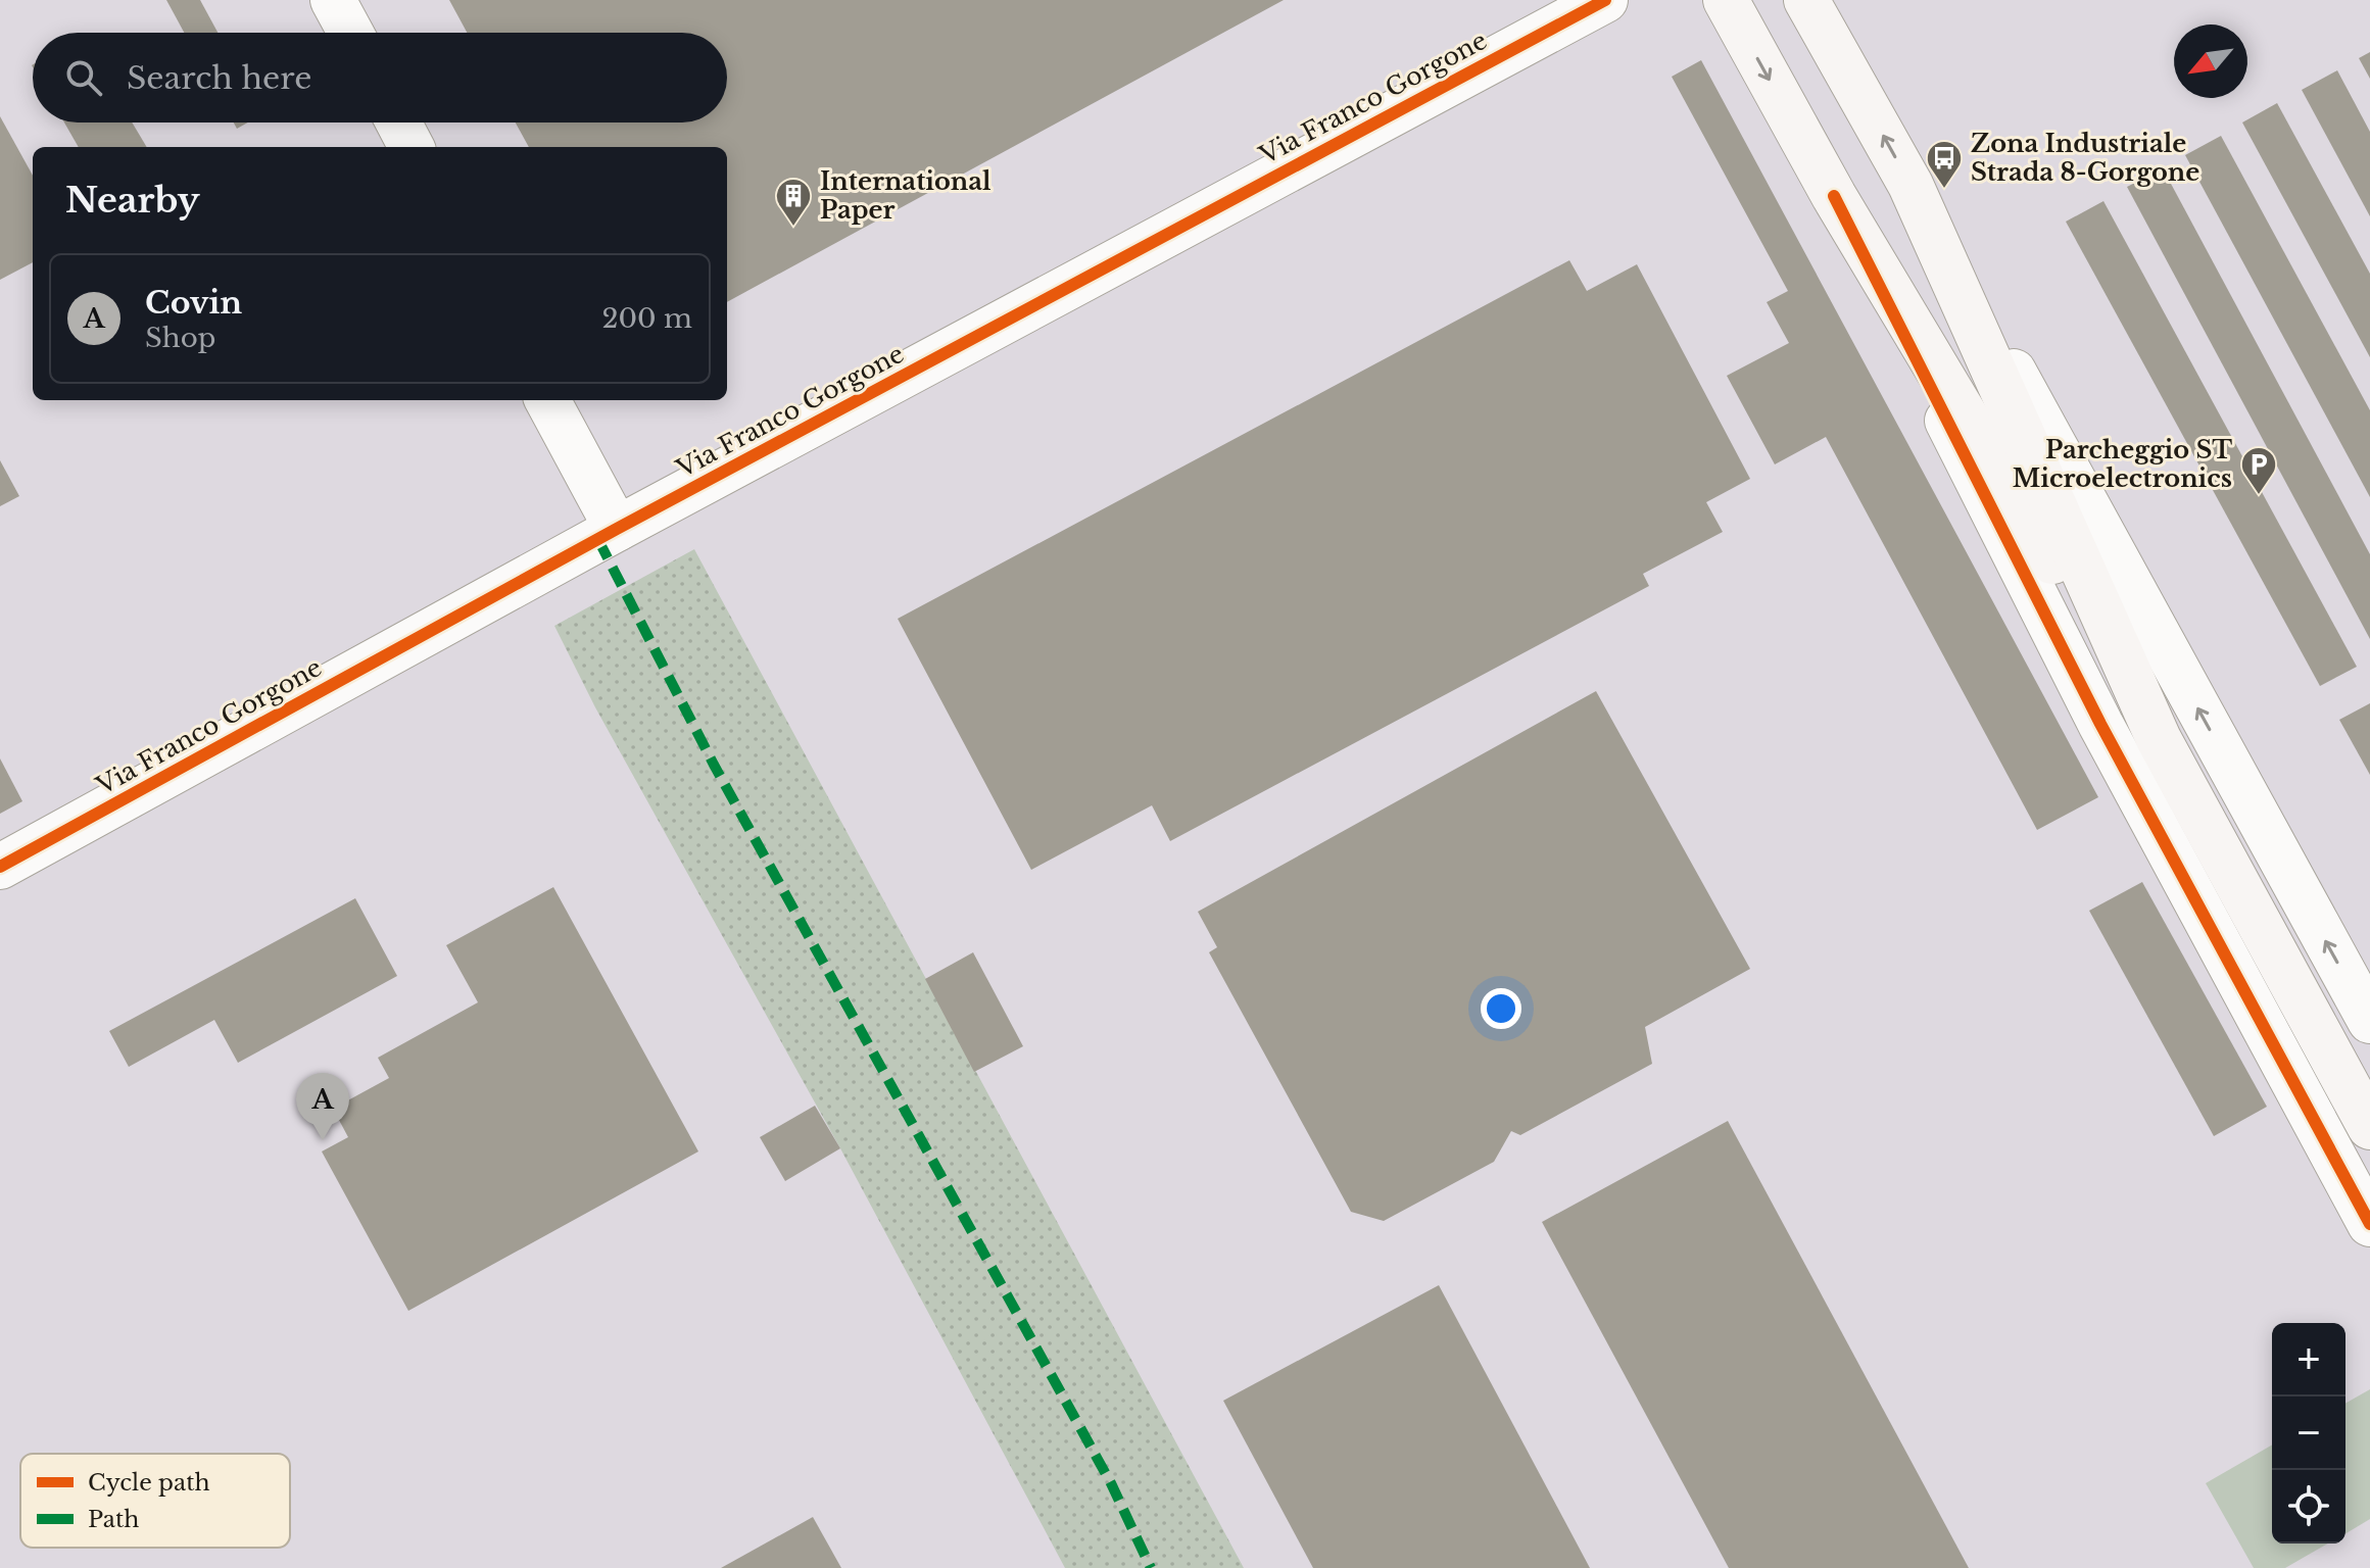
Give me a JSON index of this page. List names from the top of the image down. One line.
{"streets":{"street":["Via Franco Gorgone"]},"places":{"bus stop":["Zona Industriale Strada 8-Gorgone"],"building":["International Paper"],"parking":["Parcheggio ST Microelectronics"]},"legend":["Cycle path","Path"],"north":"bottom left","page":{"search":"Search here","heading":"Nearby","list":[{"mark":"A","name":"Covin","note":"Shop","value":"200 m"}],"pins":"A","map_buttons":["+","−"]}}
